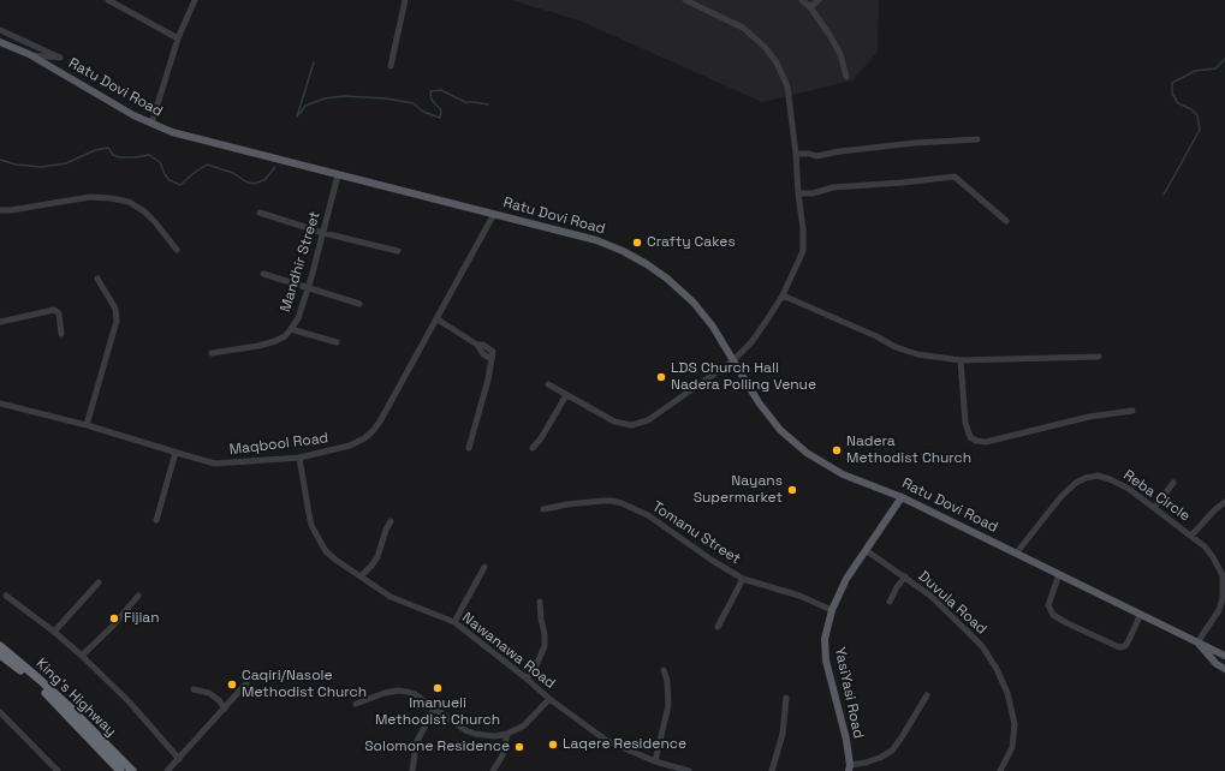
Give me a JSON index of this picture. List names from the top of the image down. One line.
{"streets":{"highway":["King's Highway"],"main road":["Ratu Dovi Road","YasiYasi Road"],"street":["Mandhir Street","Maqbool Road","Reba Circle","Tomanu Street","Duvula Road","Nawanawa Road"]},"crossings":[["Ratu Dovi Road","Mandhir Street"],["Ratu Dovi Road","Maqbool Road"],["Ratu Dovi Road","Reba Circle"],["Ratu Dovi Road","YasiYasi Road"],["Maqbool Road","Nawanawa Road"],["Tomanu Street","YasiYasi Road"],["Duvula Road","YasiYasi Road"]],"places":["Crafty Cakes","LDS Church Hall Nadera Polling Venue","Nadera Methodist Church","Nayans Supermarket","Fijian","Caqiri/Nasole Methodist Church","Imanueli Methodist Church","Laqere Residence","Solomone Residence"]}
